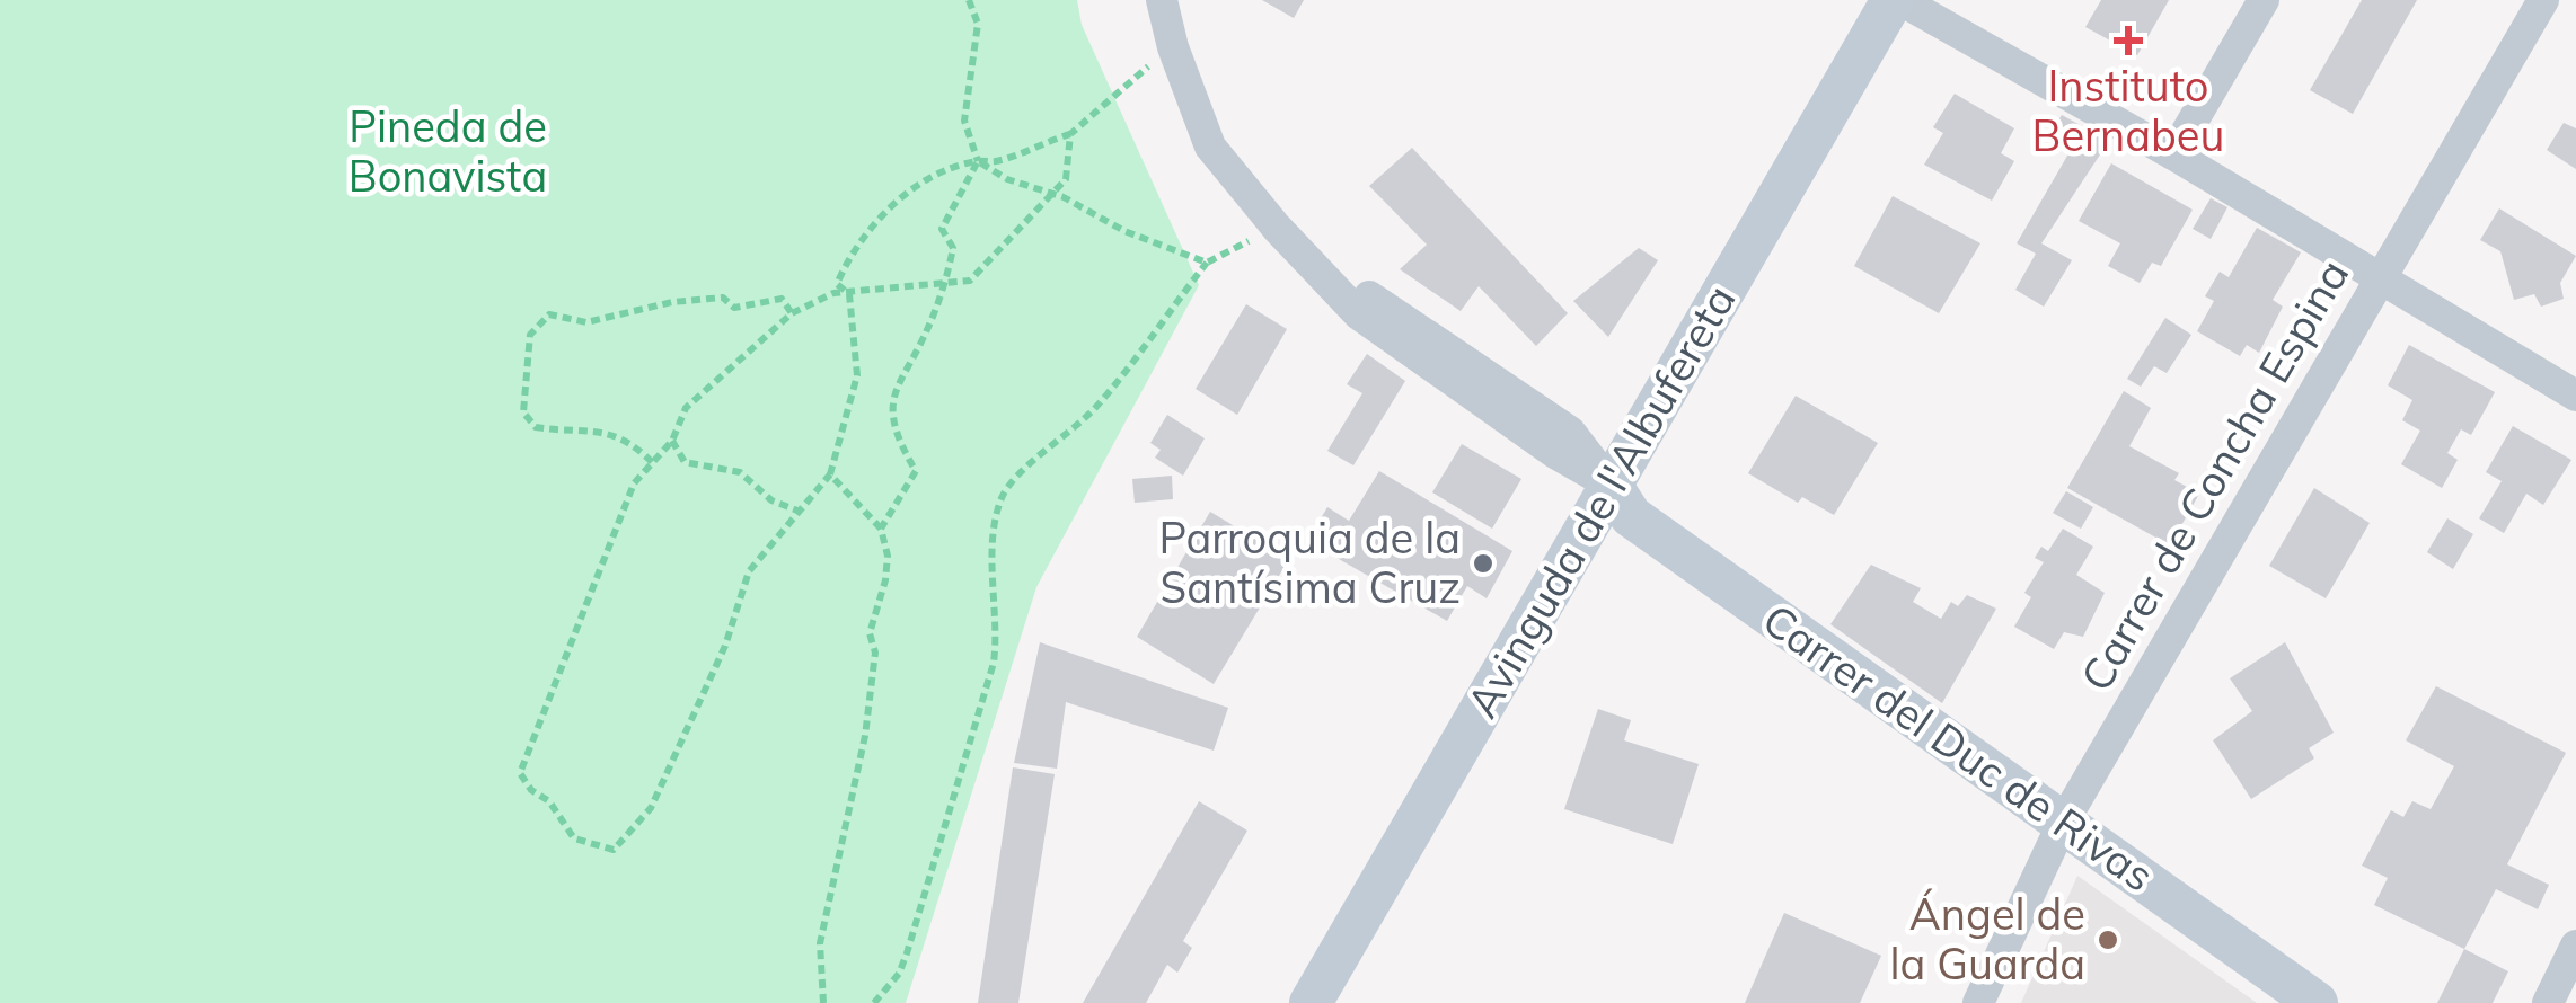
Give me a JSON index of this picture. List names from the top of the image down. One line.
{"streets":{"main road":["Avinguda de l'Albufereta","Carrer del Duc de Rivas"],"street":["Carrer de Concha Espina"]},"crossings":[["Carrer de Concha Espina","Carrer del Duc de Rivas"],["Avinguda de l'Albufereta","Carrer del Duc de Rivas"]],"parks":["Pineda de Bonavista"],"places":{"health":["Instituto Bernabeu"],"other":["Parroquia de la Santísima Cruz","Ángel de la Guarda"]}}
